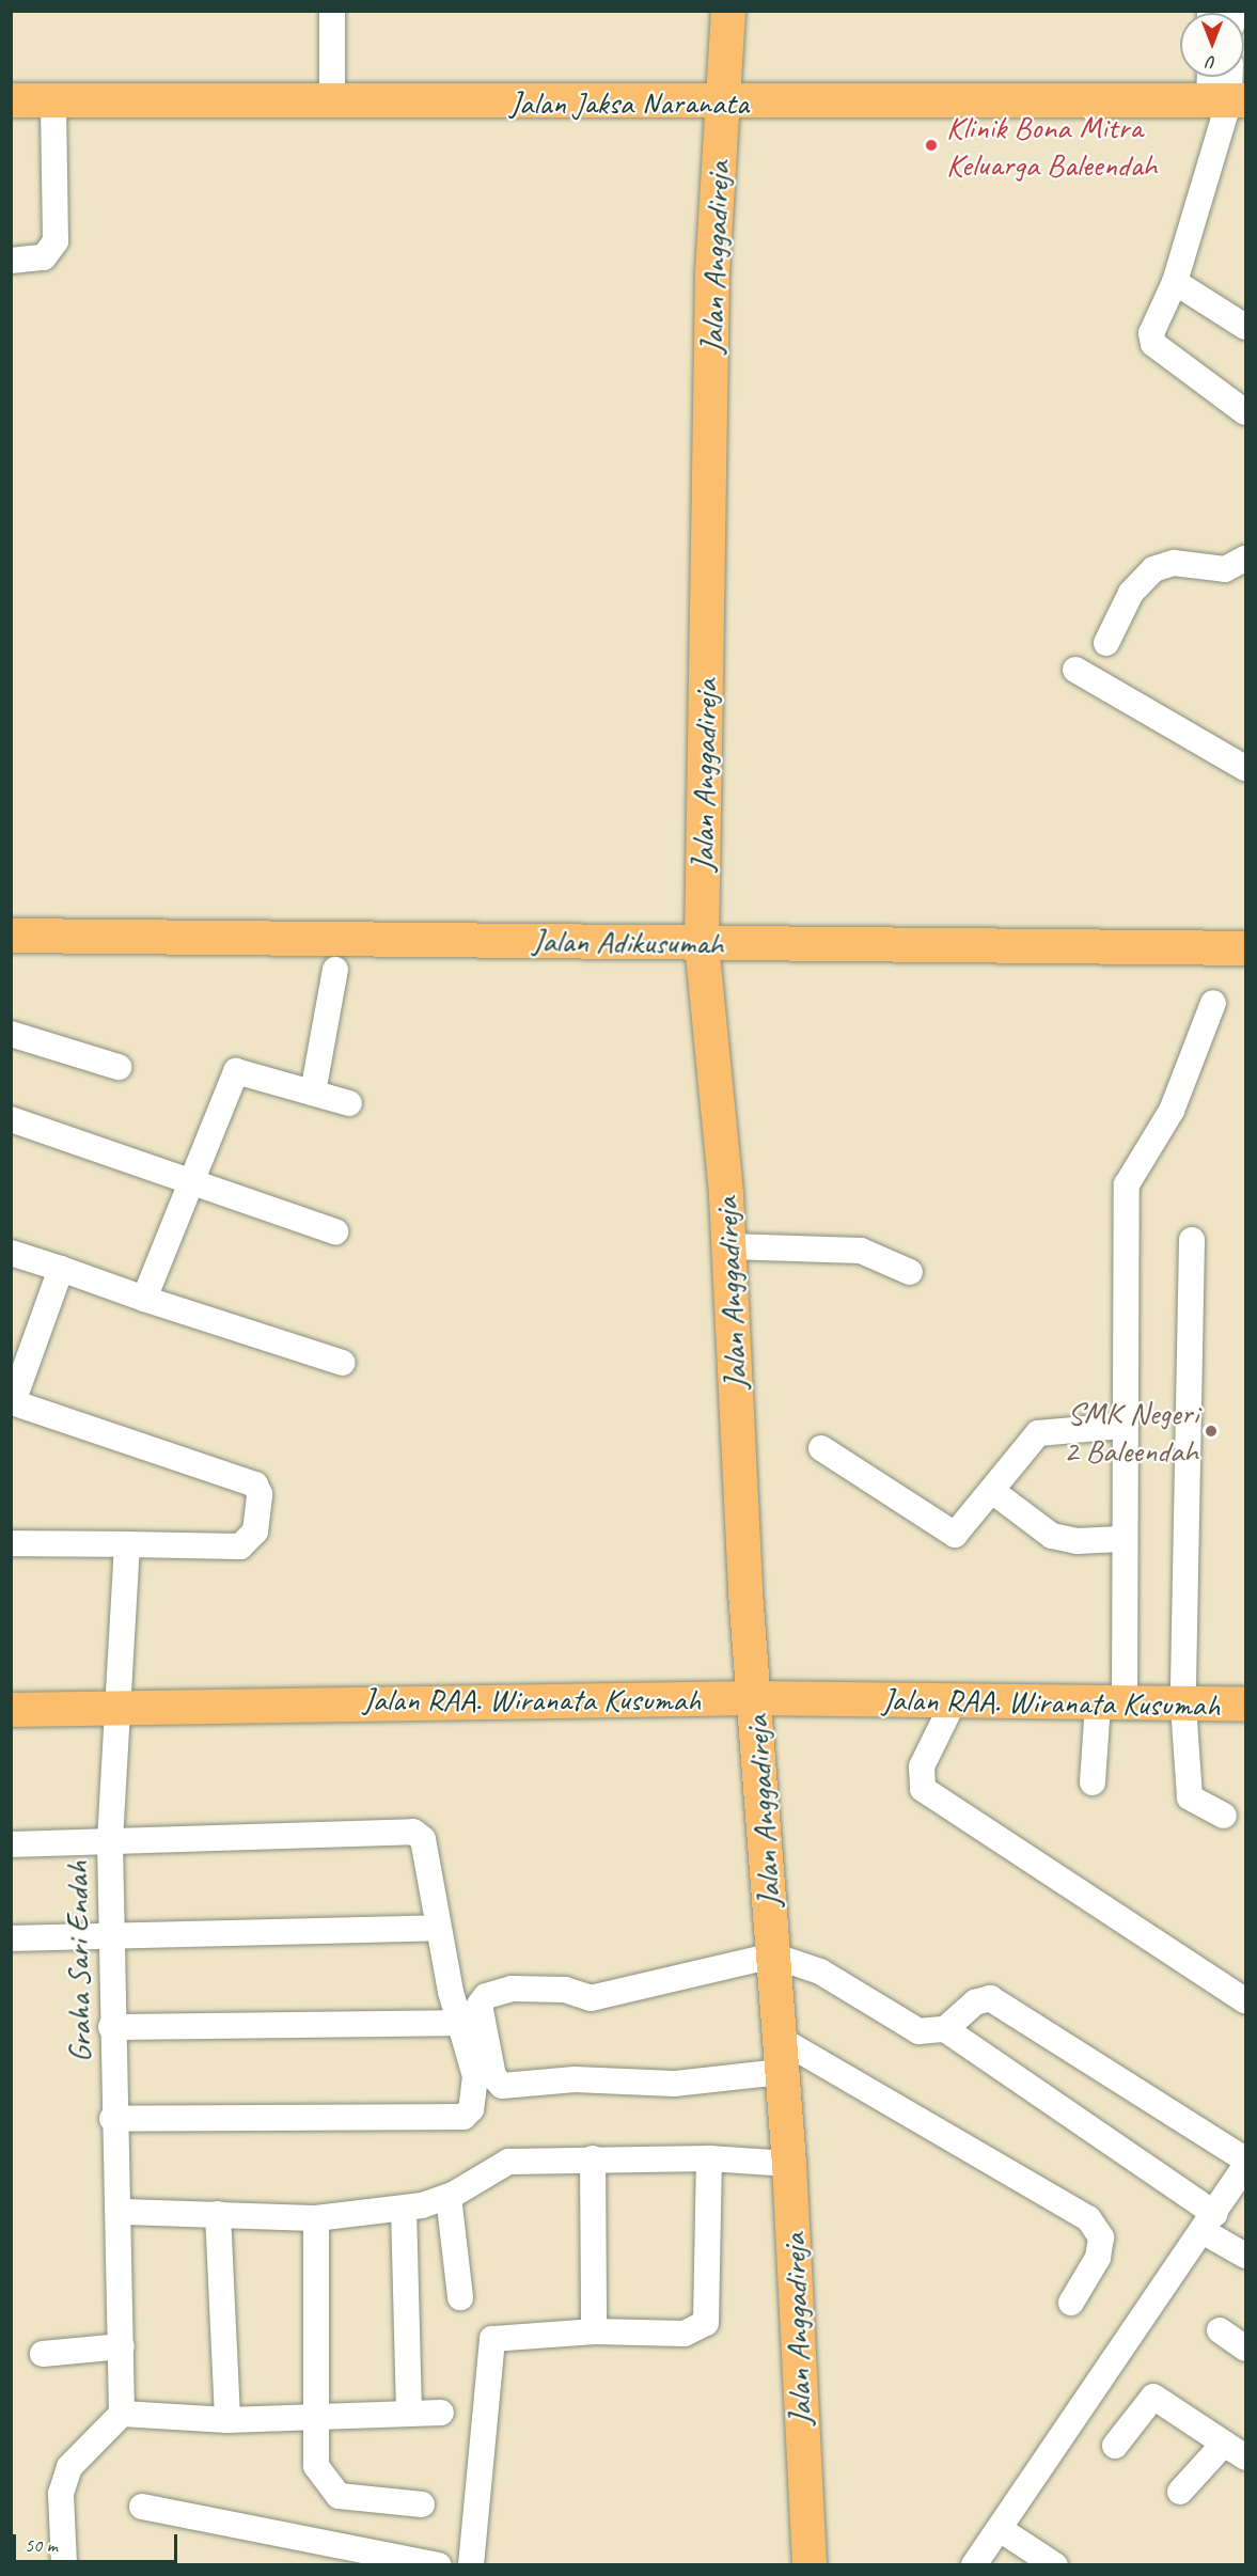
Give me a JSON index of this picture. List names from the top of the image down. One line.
{"streets":{"main road":["Jalan Jaksa Naranata","Jalan Anggadireja","Jalan Adikusumah","Jalan RAA. Wiranata Kusumah"],"street":["Graha Sari Endah"]},"crossings":[["Jalan Jaksa Naranata","Jalan Anggadireja"],["Jalan Anggadireja","Jalan Adikusumah"],["Jalan Anggadireja","Jalan RAA. Wiranata Kusumah"],["Jalan RAA. Wiranata Kusumah","Graha Sari Endah"]],"places":["Klinik Bona Mitra Keluarga Baleendah","SMK Negeri 2 Baleendah"],"scale_bar":"50 m","north":"bottom"}
